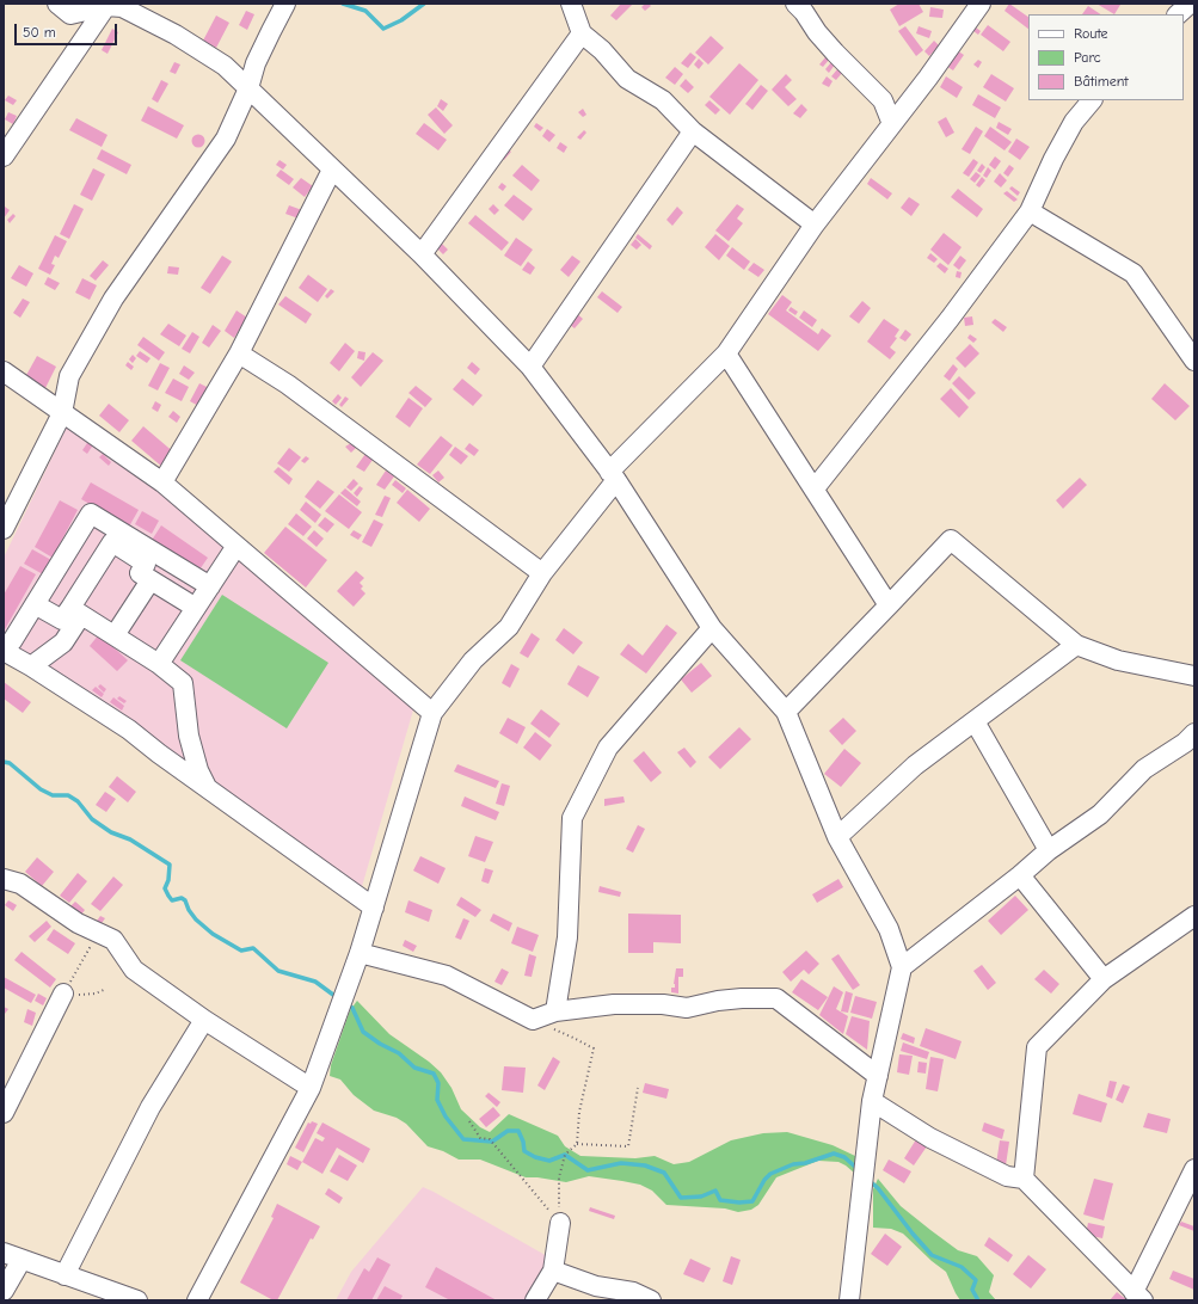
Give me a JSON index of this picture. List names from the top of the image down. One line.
{"legend":["Route","Parc","Bâtiment"],"scale_bar":"50 m"}
